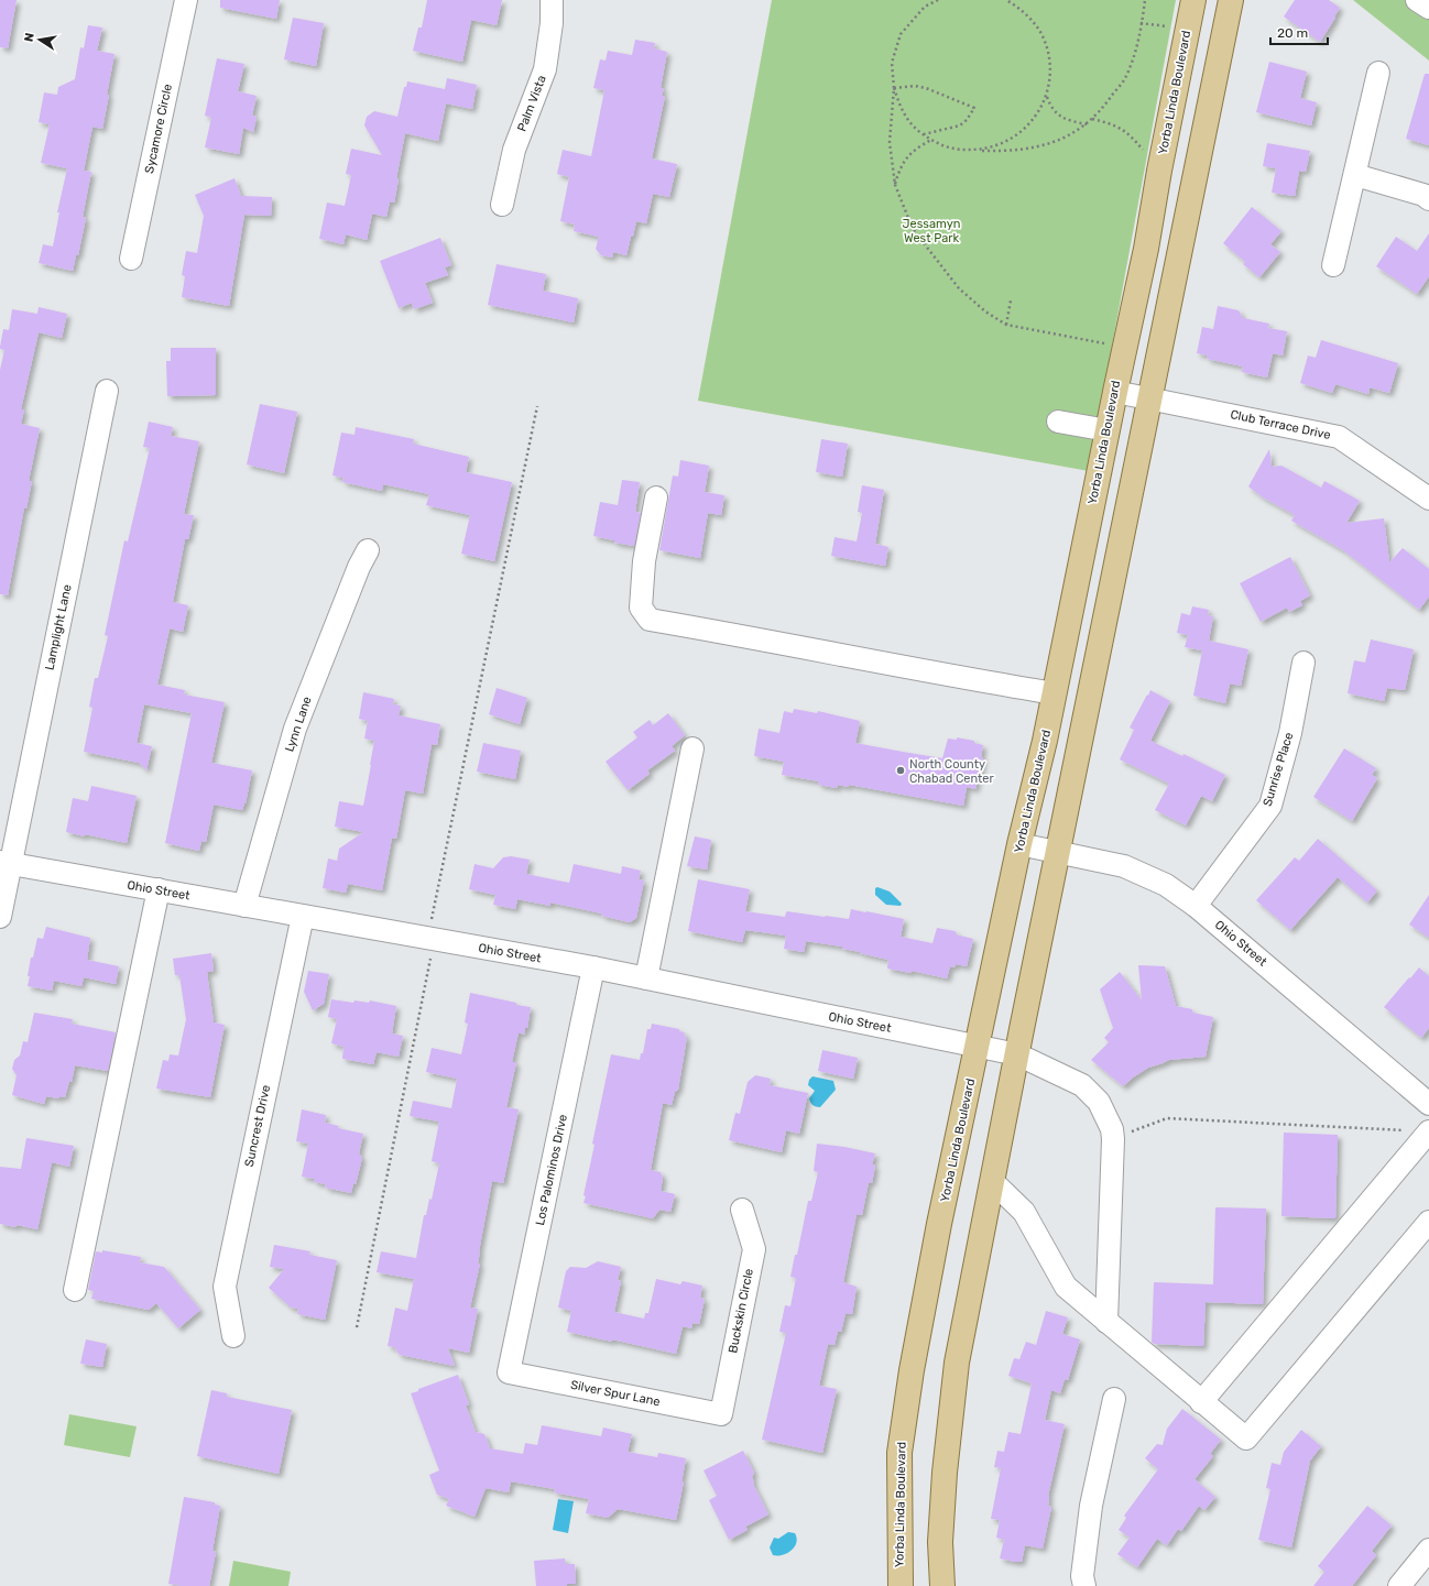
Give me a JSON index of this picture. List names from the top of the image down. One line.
{"streets":{"main road":["Yorba Linda Boulevard"],"street":["Palm Vista","Sycamore Circle","Club Terrace Drive","Lamplight Lane","Lynn Lane","Sunrise Place","Ohio Street","Suncrest Drive","Los Palominos Drive","Buckskin Circle","Silver Spur Lane"]},"crossings":[["Yorba Linda Boulevard","Club Terrace Drive"],["Yorba Linda Boulevard","Ohio Street"],["Lamplight Lane","Ohio Street"],["Lynn Lane","Ohio Street"],["Sunrise Place","Ohio Street"],["Ohio Street","Suncrest Drive"],["Ohio Street","Los Palominos Drive"],["Los Palominos Drive","Silver Spur Lane"],["Buckskin Circle","Silver Spur Lane"]],"parks":["Jessamyn West Park"],"places":["North County Chabad Center"],"scale_bar":"20 m","north":"left"}
